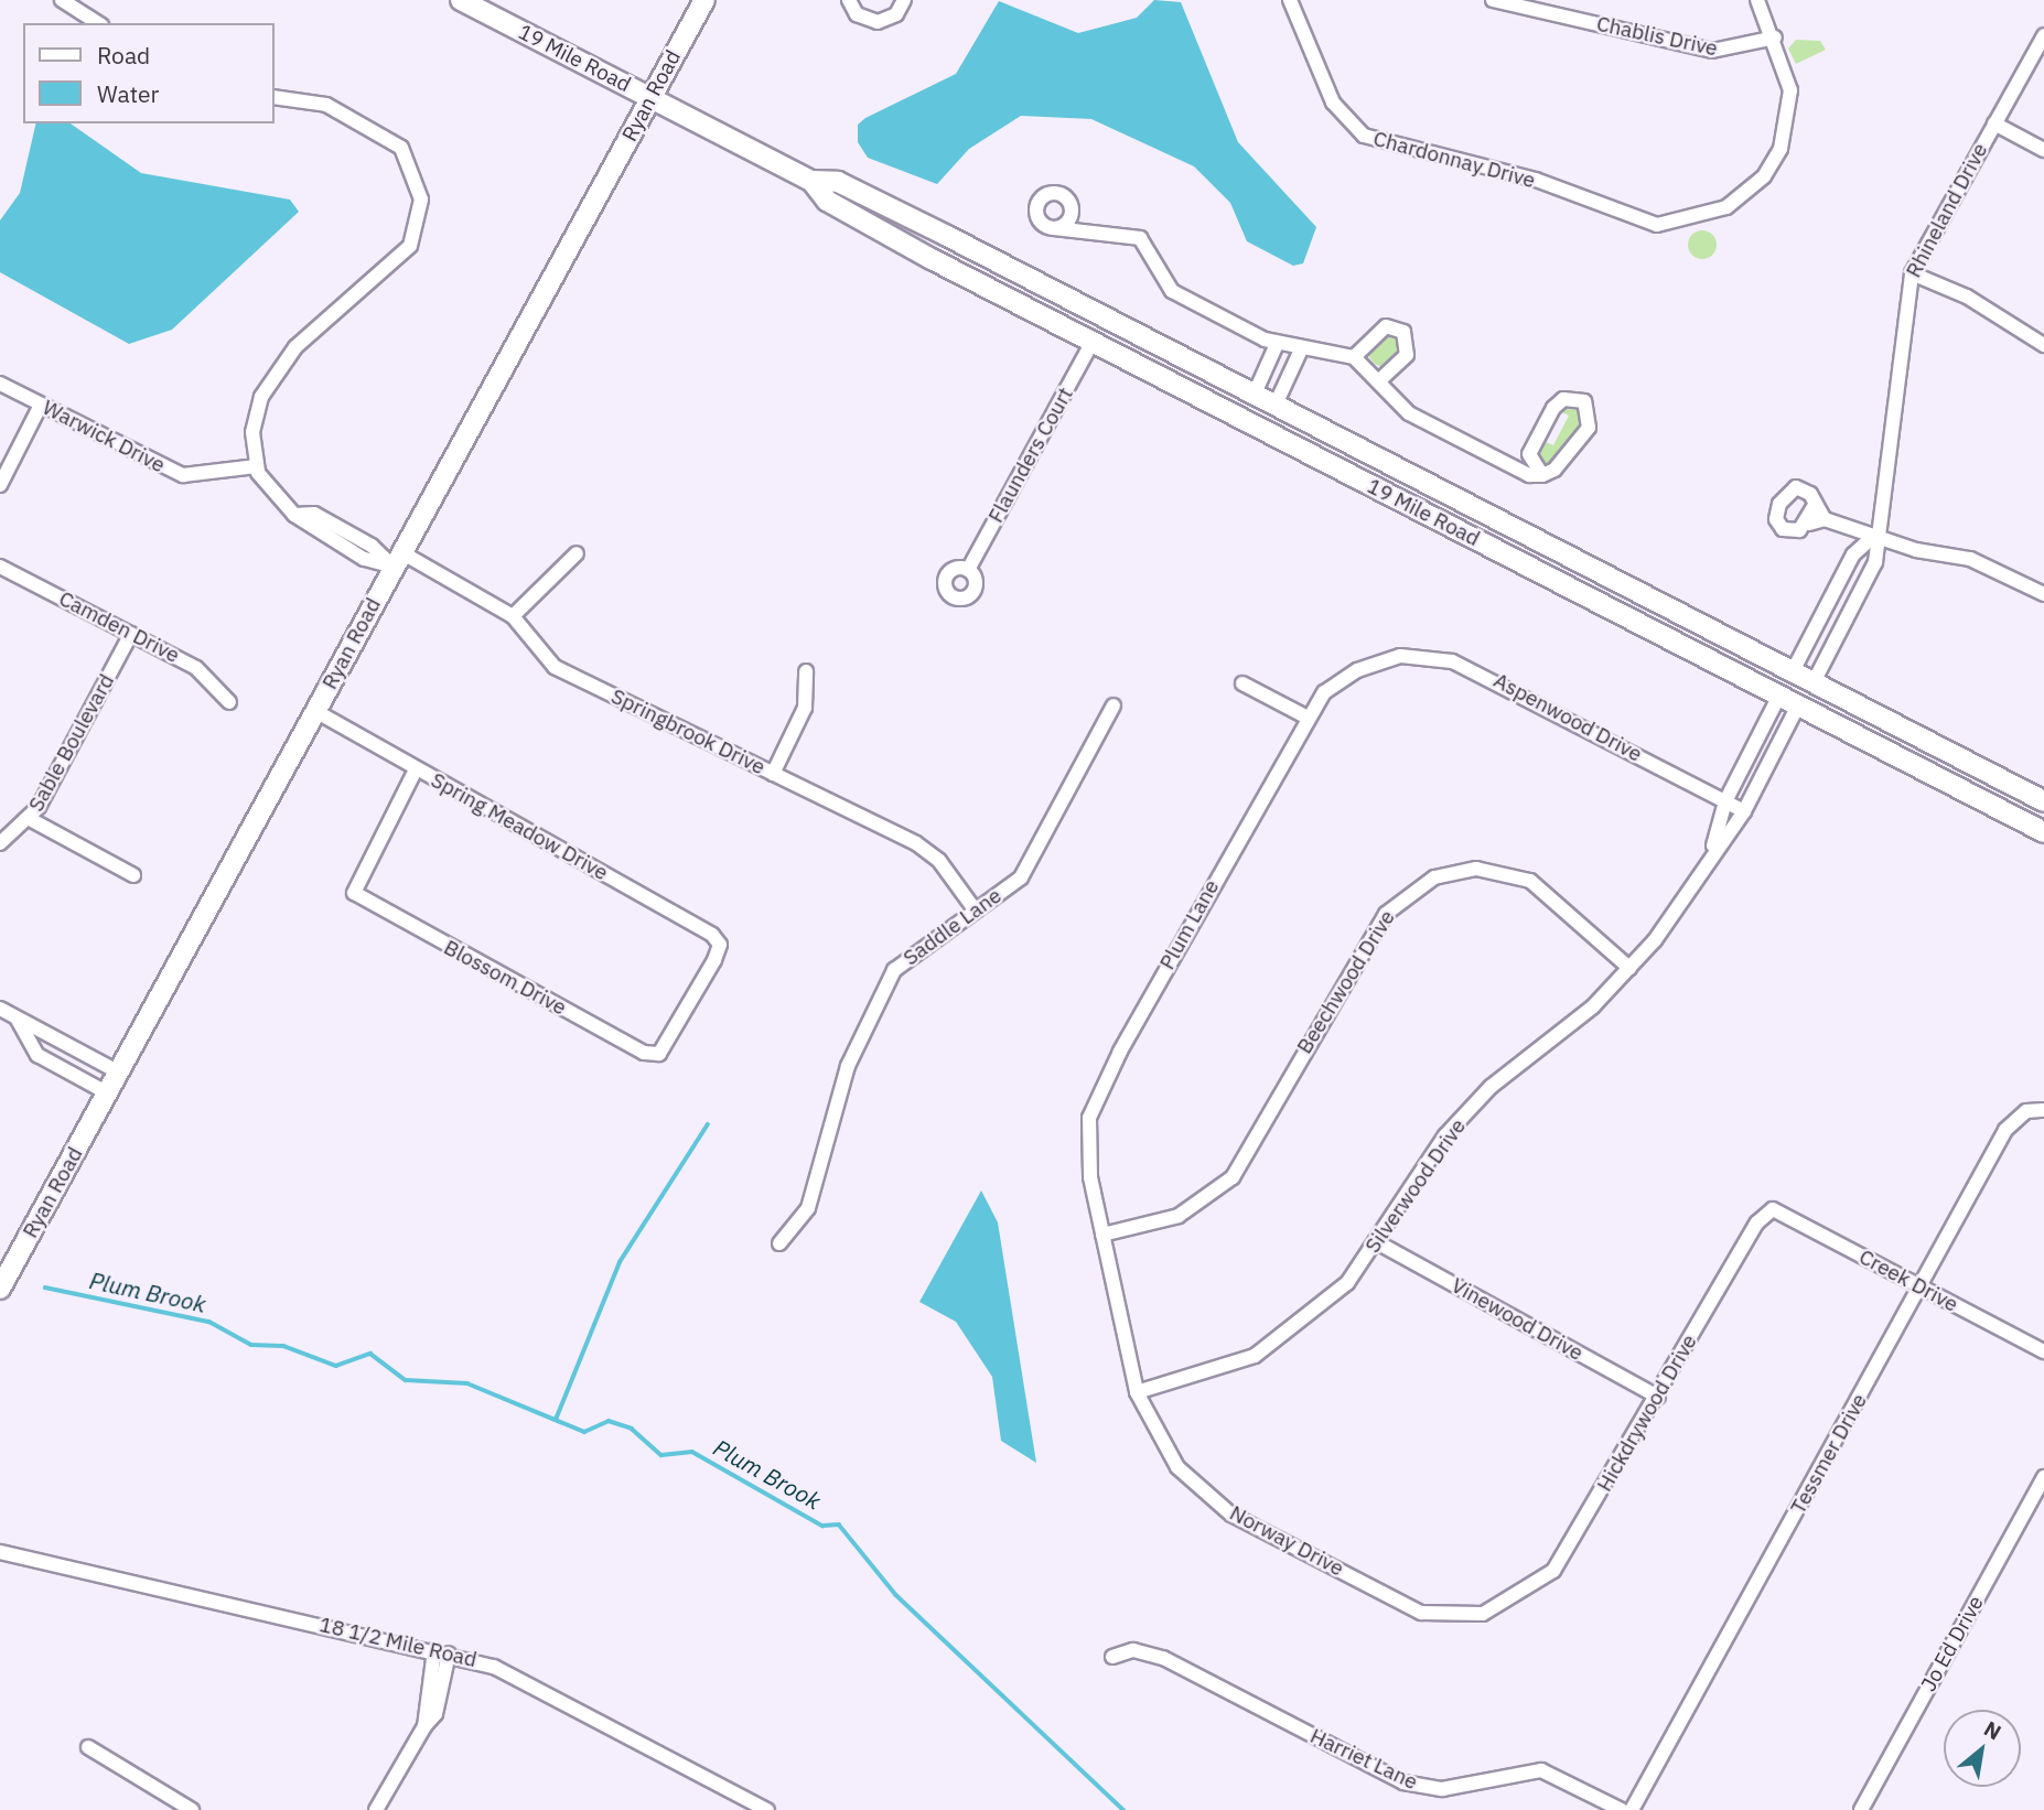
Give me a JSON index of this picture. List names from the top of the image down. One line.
{"streets":{"main road":["19 Mile Road","Ryan Road"],"street":["Chablis Drive","Chardonnay Drive","Rhineland Drive","Warwick Drive","Flaunders Court","Camden Drive","Aspenwood Drive","Springbrook Drive","Sable Boulevard","Spring Meadow Drive","Plum Lane","Saddle Lane","Blossom Drive","Beechwood Drive","Silverwood Drive","Creek Drive","Vinewood Drive","Hickdrywood Drive","Tessmer Drive","Norway Drive","18 1/2 Mile Road","Jo Ed Drive","Harriet Lane"]},"crossings":[["Chablis Drive","Chardonnay Drive"],["19 Mile Road","Ryan Road"],["19 Mile Road","Rhineland Drive"],["19 Mile Road","Flaunders Court"],["19 Mile Road","Silverwood Drive"],["Ryan Road","Springbrook Drive"],["Ryan Road","Spring Meadow Drive"],["Warwick Drive","Springbrook Drive"],["Camden Drive","Sable Boulevard"],["Aspenwood Drive","Plum Lane"],["Aspenwood Drive","Silverwood Drive"],["Springbrook Drive","Saddle Lane"],["Spring Meadow Drive","Blossom Drive"],["Plum Lane","Beechwood Drive"],["Plum Lane","Norway Drive"],["Beechwood Drive","Silverwood Drive"],["Beechwood Drive","Norway Drive"],["Silverwood Drive","Vinewood Drive"],["Silverwood Drive","Norway Drive"],["Creek Drive","Hickdrywood Drive"],["Creek Drive","Tessmer Drive"],["Vinewood Drive","Hickdrywood Drive"],["Hickdrywood Drive","Norway Drive"]],"water":["Plum Brook"],"legend":["Road","Water"],"north":"top right"}
